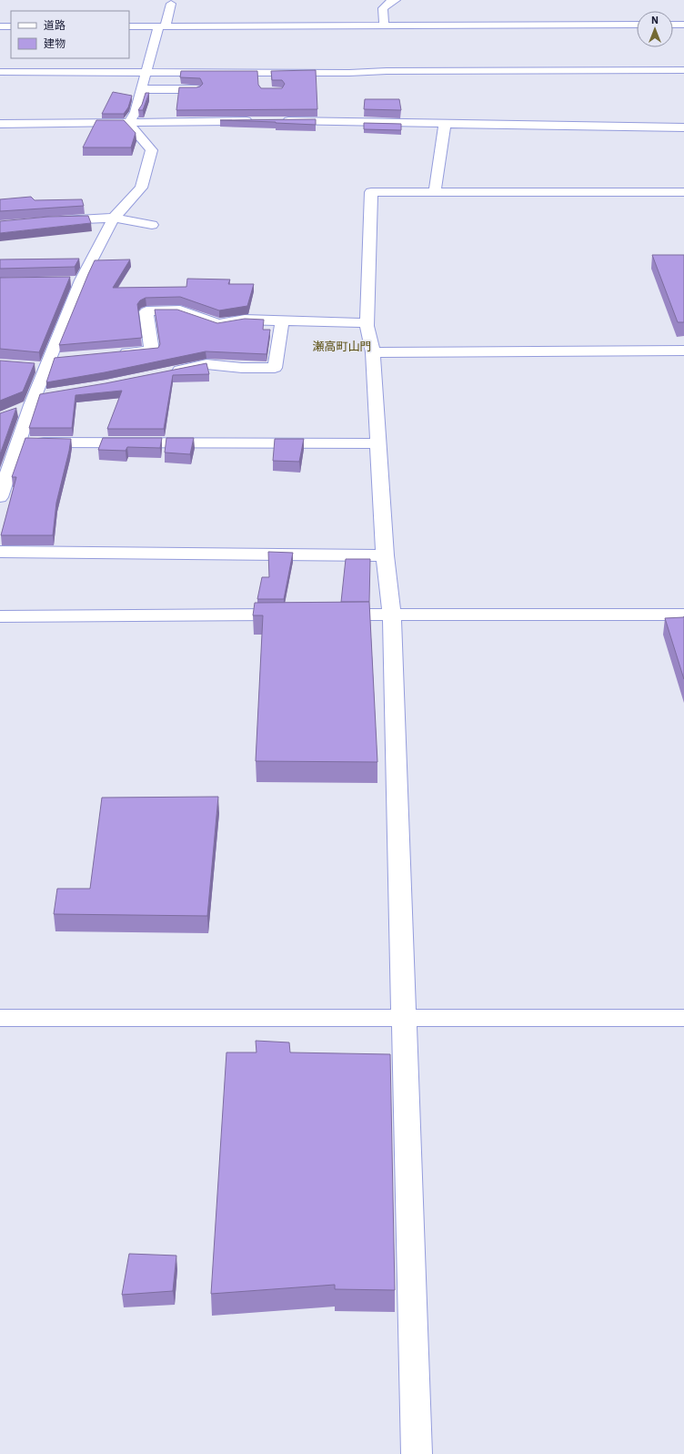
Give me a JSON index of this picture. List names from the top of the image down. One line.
{"districts":["瀬高町山門"],"legend":["道路","建物"],"north":"top"}
